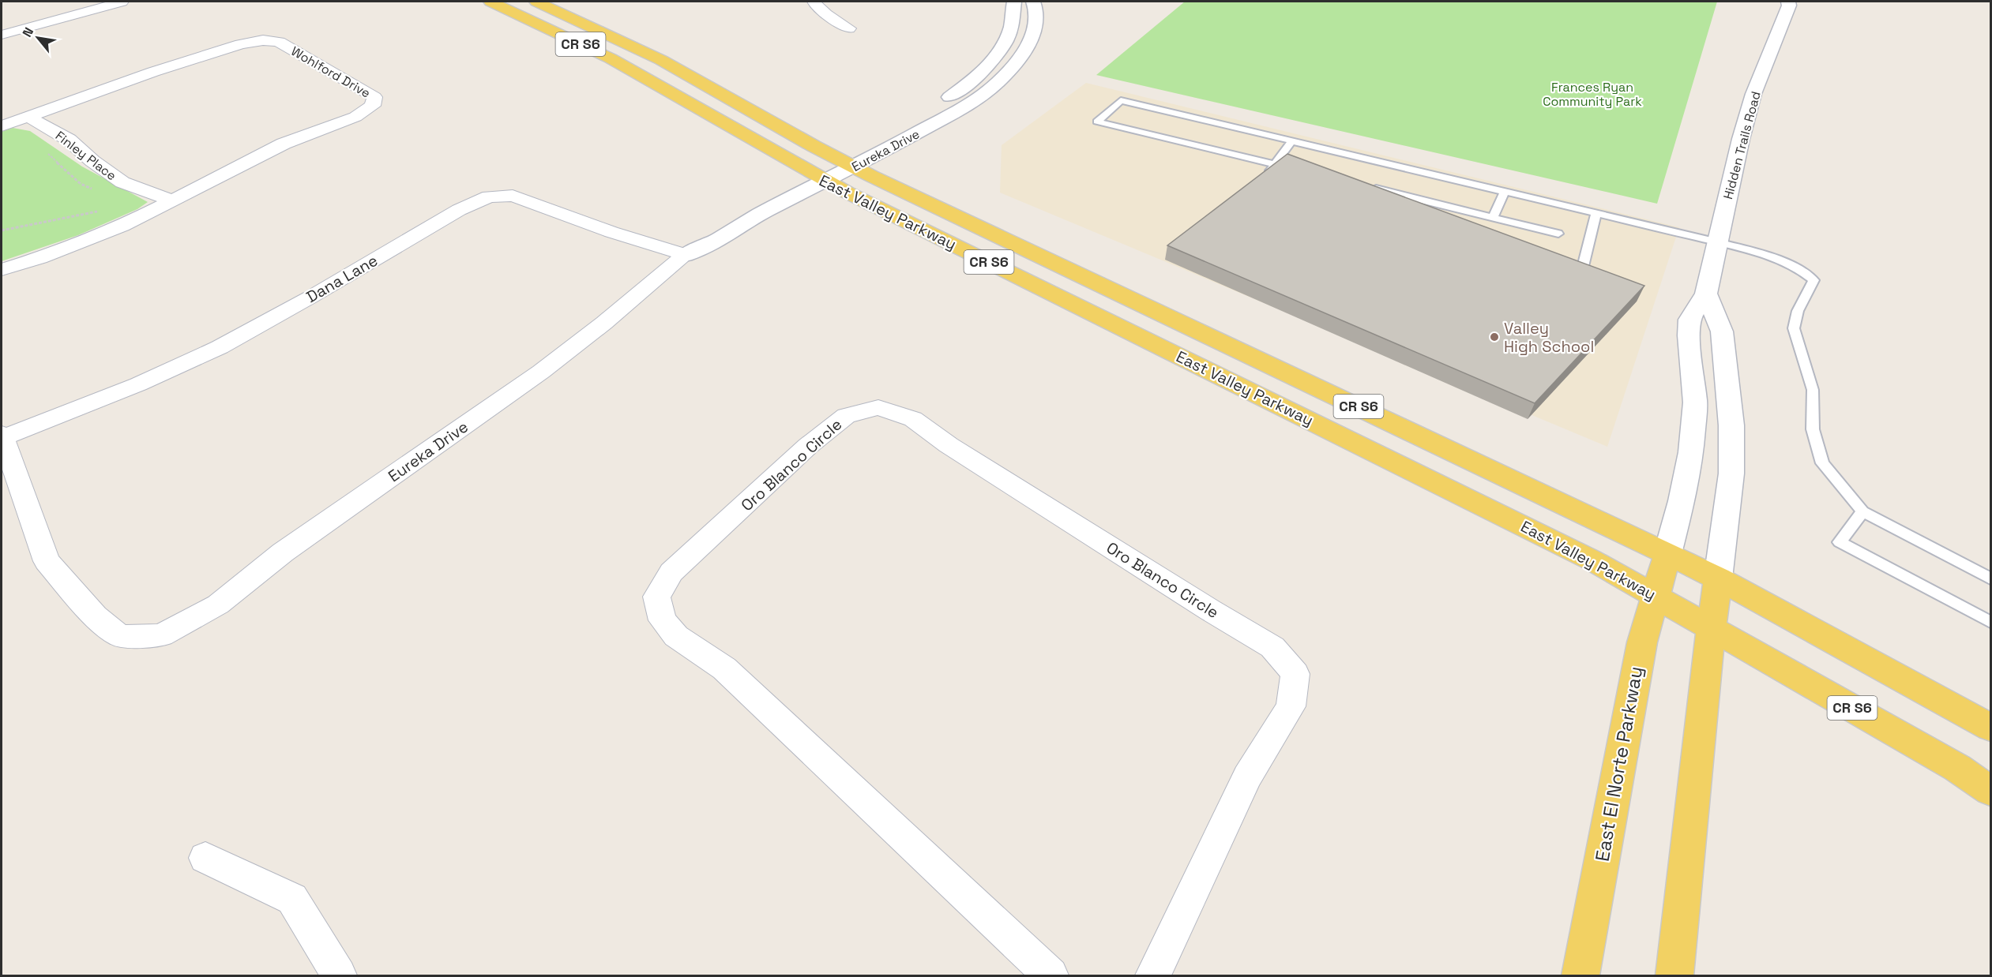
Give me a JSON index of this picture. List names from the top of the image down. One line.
{"streets":{"main road":["CR S6","East Valley Parkway","East El Norte Parkway"],"street":["Wohlford Drive","Hidden Trails Road","Eureka Drive","Finley Place","Dana Lane","Oro Blanco Circle"]},"crossings":[["Wohlford Drive","Finley Place"],["Hidden Trails Road","East Valley Parkway"],["Hidden Trails Road","East El Norte Parkway"],["Eureka Drive","East Valley Parkway"],["Eureka Drive","Dana Lane"],["East Valley Parkway","East El Norte Parkway"]],"parks":["Frances Ryan Community Park"],"places":["Valley High School"],"north":"top left"}
